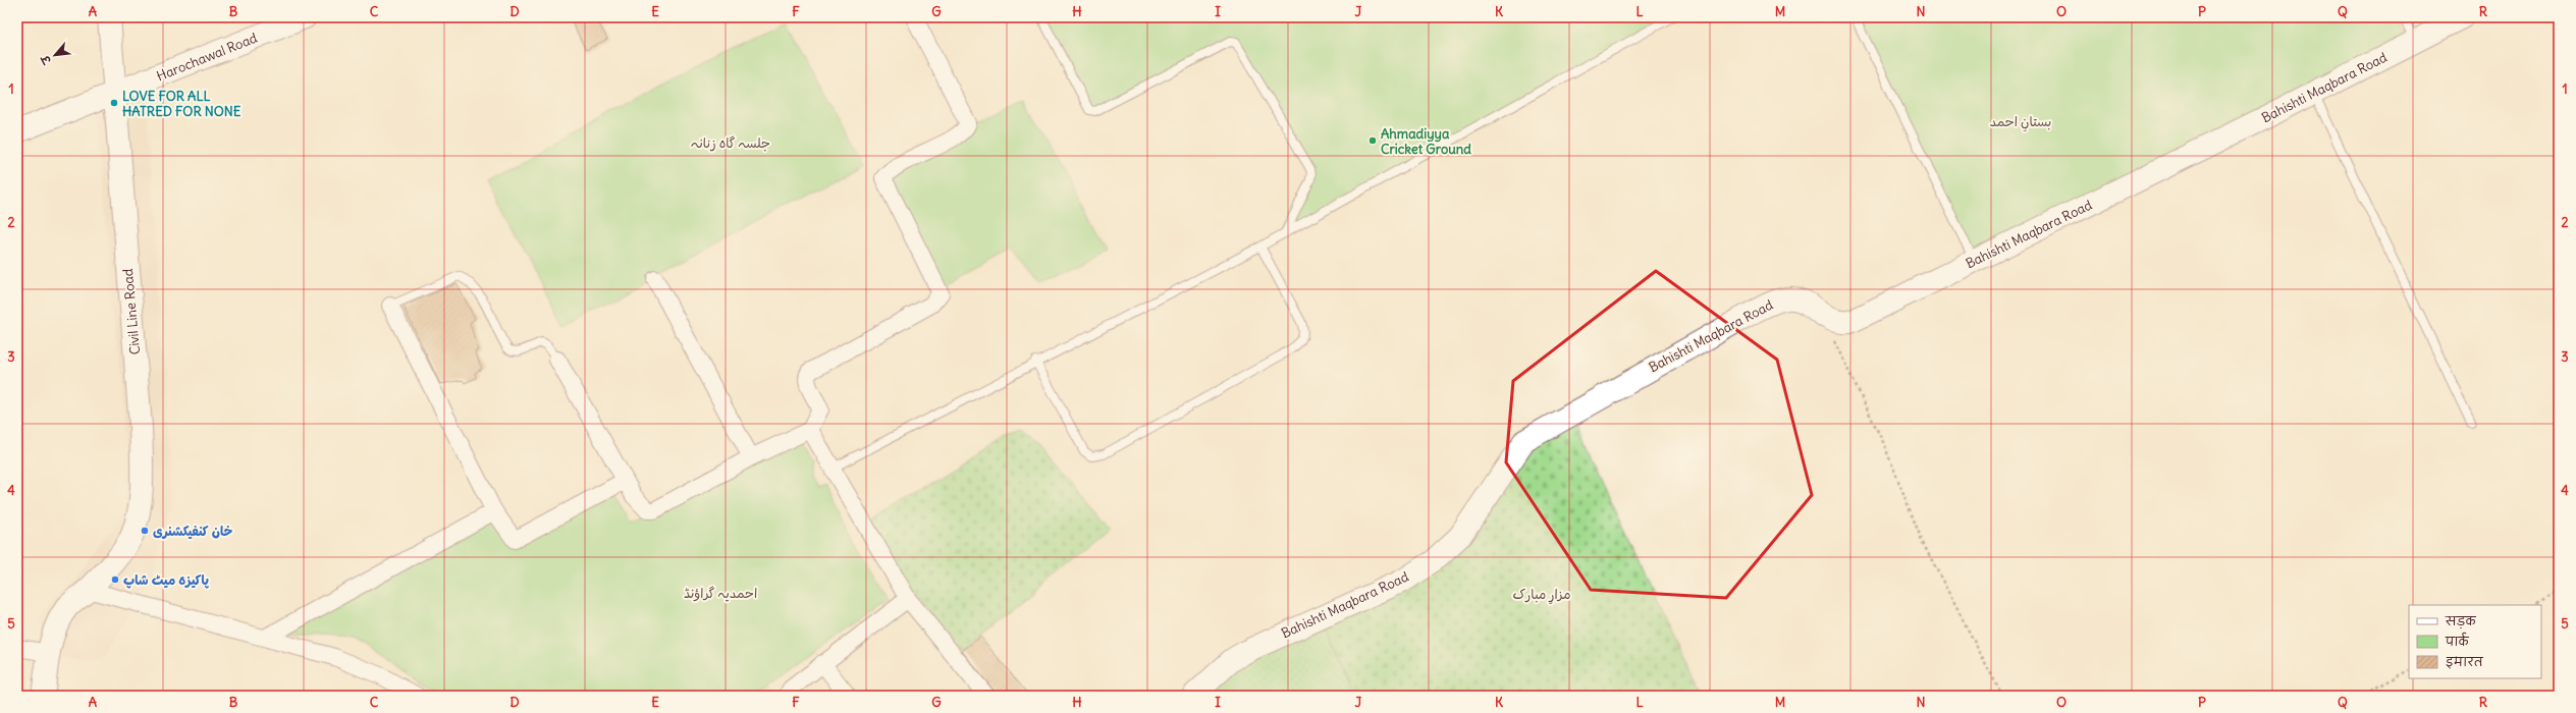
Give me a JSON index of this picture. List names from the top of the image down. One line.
{"streets":{"street":["Harochawal Road","Bahishti Maqbara Road","Civil Line Road"]},"crossings":[["Harochawal Road","Civil Line Road"]],"parks":["بستانِ احمد","جلسہ گاہ زنانہ","احمدیہ گراؤنڈ","مزارِ مبارک"],"places":["LOVE FOR ALL HATRED FOR NONE","Ahmadiyya Cricket Ground","خان کنفیکشنری","پاکیزہ میٹ شاپ"],"legend":["सड़क","पार्क","इमारत"],"north":"bottom left","grid":{"columns":["A","B","C","D","E","F","G","H","I","J","K","L","M","N","O","P","Q","R"],"rows":["1","2","3","4","5"]}}
